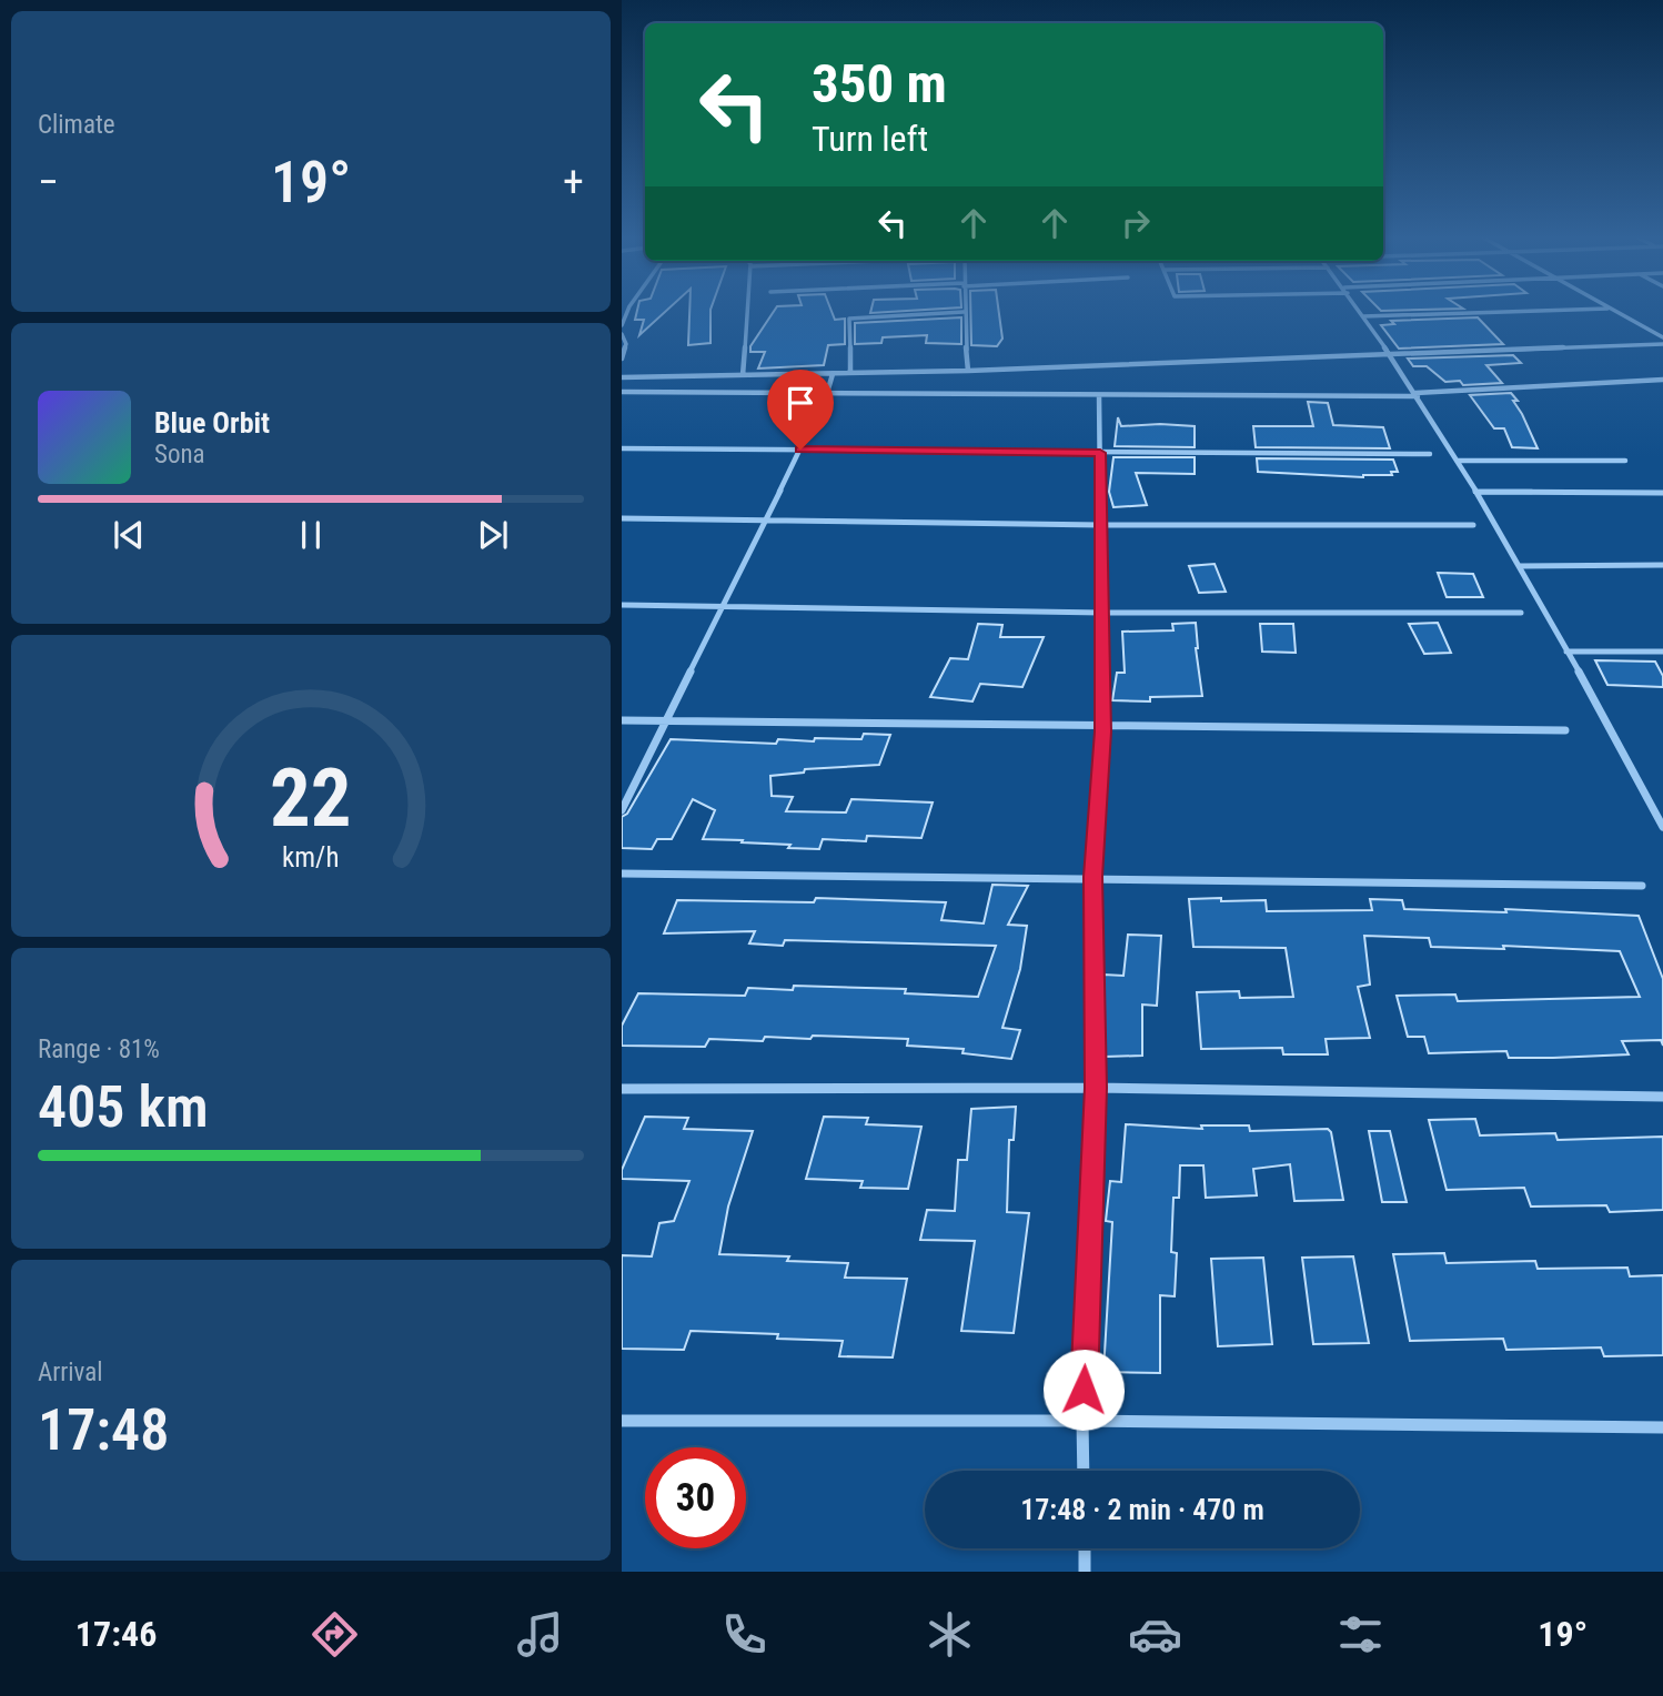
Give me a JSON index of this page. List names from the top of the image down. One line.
{"page":{"tile":["Climate",["Range · 81%","405 km"],["Arrival","17:48"]],"turn":["350 m","Turn left"],"heat":["−","19°","+"],"song":["Blue Orbit","Sona"],"limit":"30","trip":"17:48 · 2 min · 470 m","tabs":["17:46","19°"],"gauge":["22","km/h"]}}
